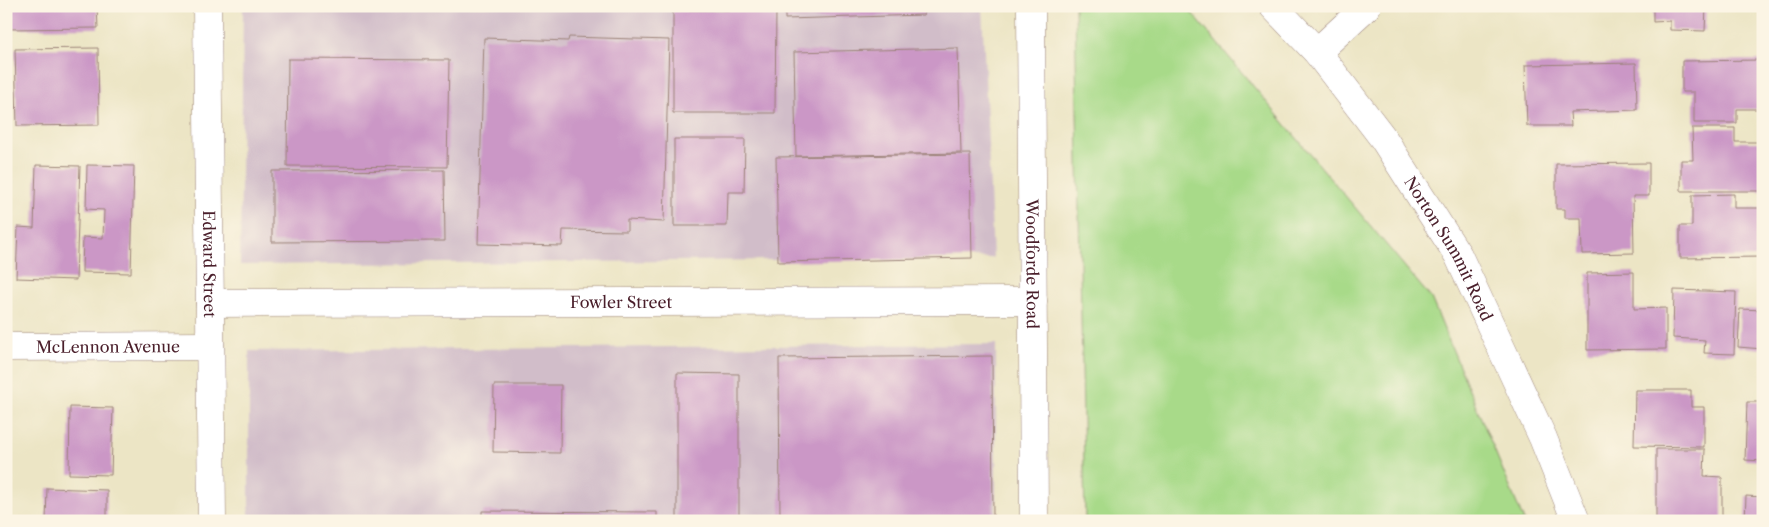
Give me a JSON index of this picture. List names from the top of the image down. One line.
{"streets":{"street":["Norton Summit Road","Edward Street","Woodforde Road","Fowler Street","McLennon Avenue"]},"crossings":[["Edward Street","Fowler Street"],["Edward Street","McLennon Avenue"],["Woodforde Road","Fowler Street"]]}
